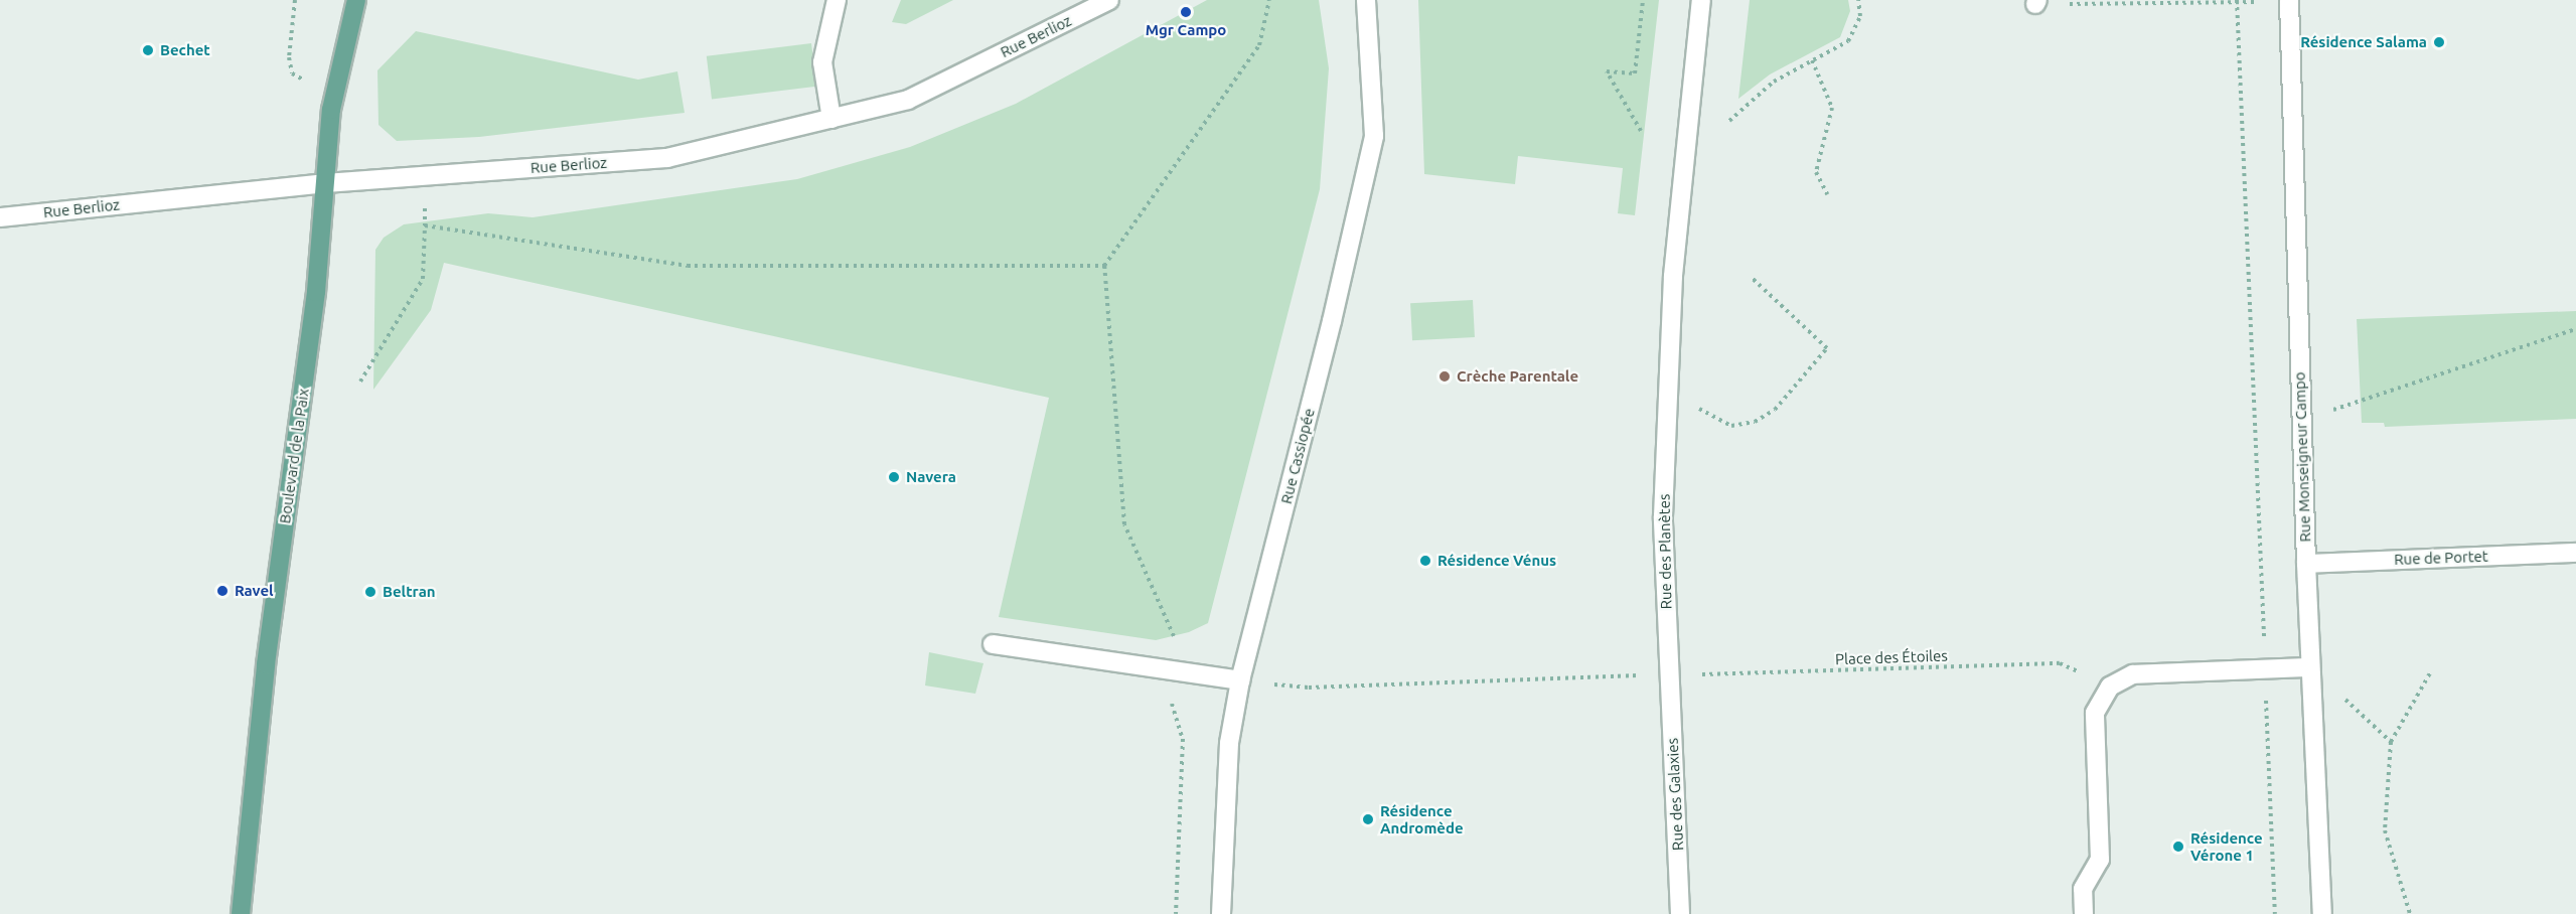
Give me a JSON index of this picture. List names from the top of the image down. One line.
{"streets":{"main road":["Boulevard de la Paix"],"street":["Rue Berlioz","Rue Cassiopée","Rue Monseigneur Campo","Rue des Planètes","Rue de Portet","Rue des Galaxies"],"path":["Place des Étoiles"]},"crossings":[["Rue Berlioz","Boulevard de la Paix"],["Rue Monseigneur Campo","Rue de Portet"],["Rue des Planètes","Place des Étoiles"],["Rue des Planètes","Rue des Galaxies"],["Place des Étoiles","Rue des Galaxies"]],"places":["Mgr Campo","Résidence Salama","Bechet","Crèche Parentale","Navera","Résidence Vénus","Ravel","Beltran","Résidence Andromède","Résidence Vérone 1"]}
